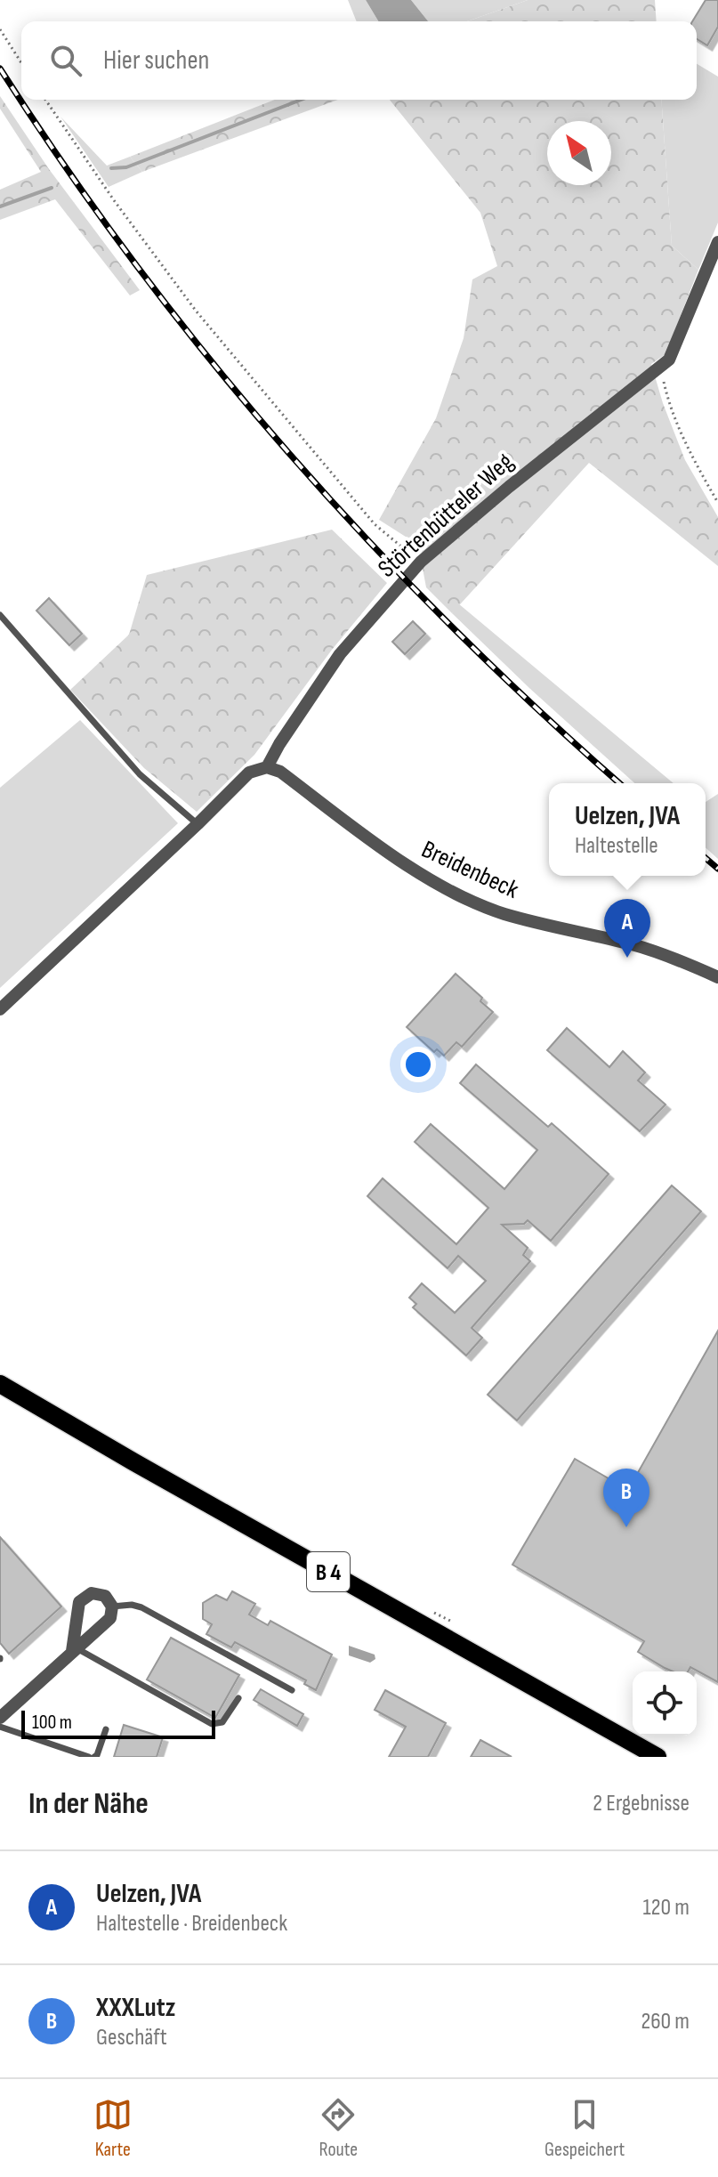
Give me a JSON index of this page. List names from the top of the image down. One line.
{"streets":{"main road":["B 4"],"street":["Störtenbütteler Weg","Breidenbeck"]},"crossings":[["Störtenbütteler Weg","Breidenbeck"]],"scale_bar":"100 m","north":"top left","page":{"search":"Hier suchen","popup":["Uelzen, JVA","Haltestelle"],"pins":["A","B"],"scale":"100 m","heading":["In der Nähe","2 Ergebnisse"],"list":[{"mark":"A","name":"Uelzen, JVA","note":"Haltestelle · Breidenbeck","value":"120 m"},{"mark":"B","name":"XXXLutz","note":"Geschäft","value":"260 m"}],"nav":["Karte","Route","Gespeichert"]}}
